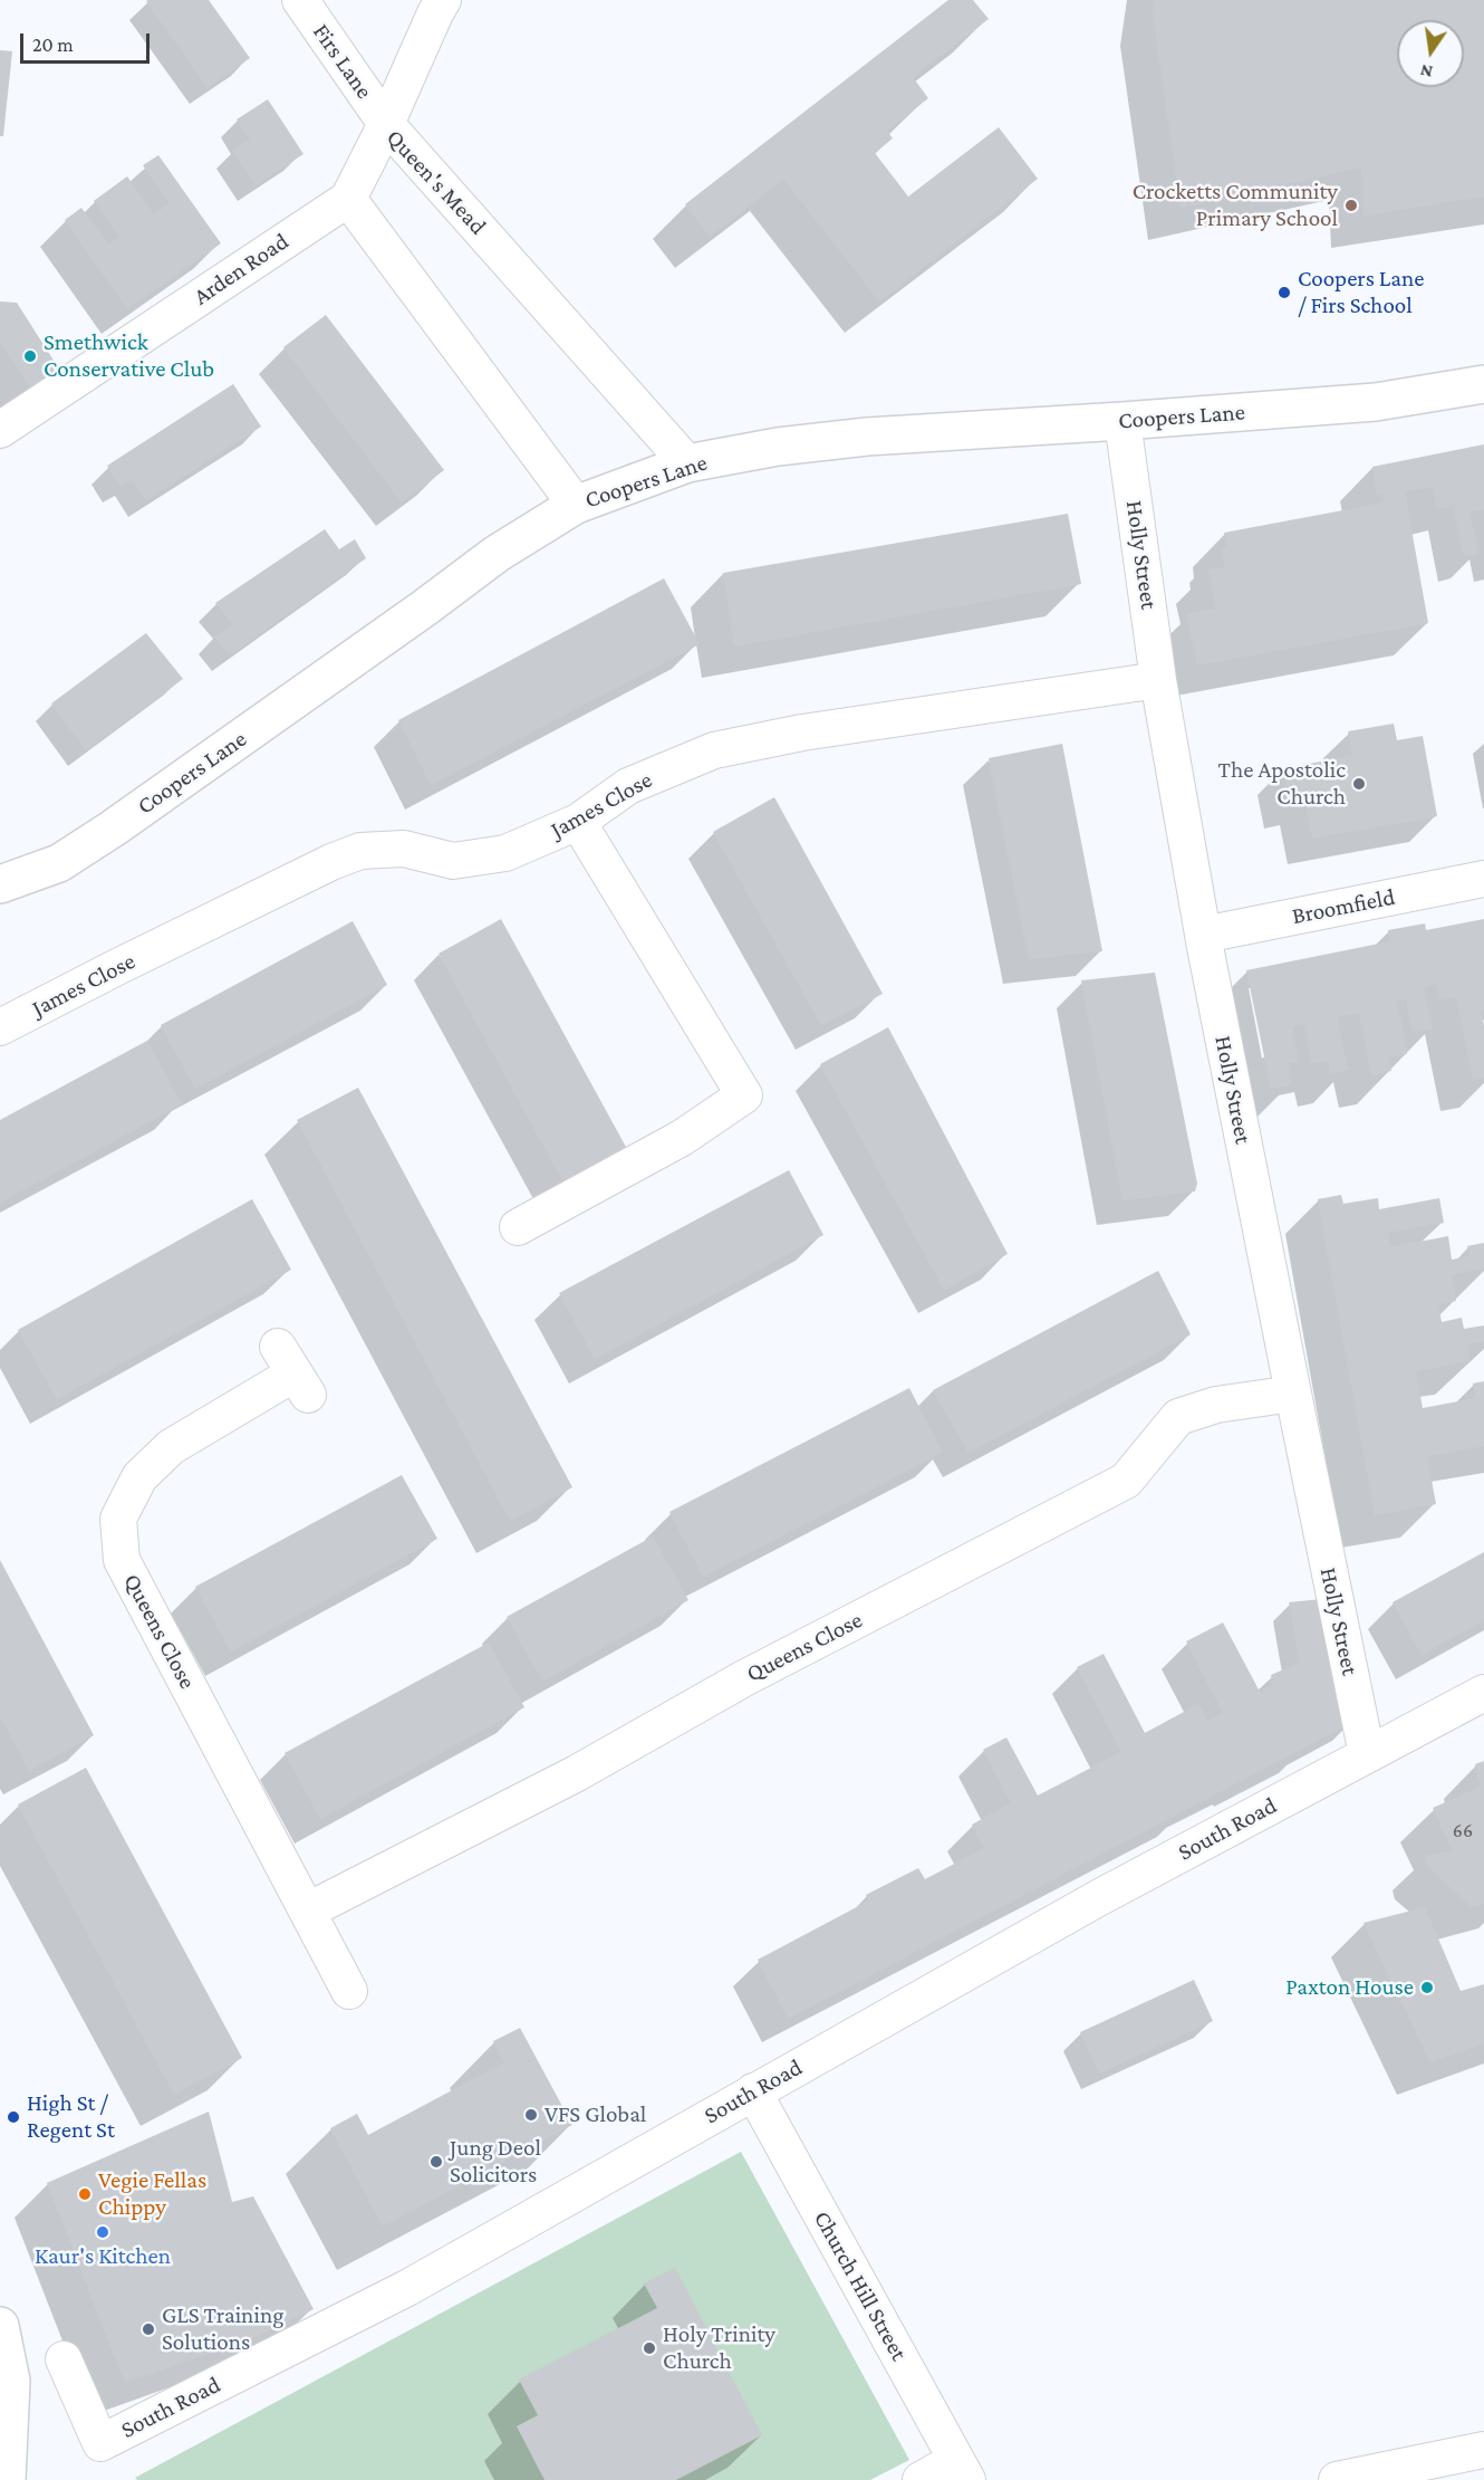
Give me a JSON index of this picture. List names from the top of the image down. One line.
{"streets":{"street":["Firs Lane","Queen's Mead","Arden Road","Coopers Lane","Holly Street","James Close","Broomfield","Queens Close","South Road","Church Hill Street"]},"crossings":[["Firs Lane","Queen's Mead"],["Queen's Mead","Arden Road"],["Queen's Mead","Coopers Lane"],["Coopers Lane","Holly Street"],["Holly Street","James Close"],["Holly Street","Broomfield"],["Holly Street","Queens Close"],["Holly Street","South Road"],["South Road","Church Hill Street"]],"places":["Crocketts Community Primary School","Coopers Lane / Firs School","Smethwick Conservative Club","The Apostolic Church","Paxton House","VFS Global","High St / Regent St","Jung Deol Solicitors","Vegie Fellas Chippy","Kaur's Kitchen","GLS Training Solutions","Holy Trinity Church"],"house_numbers":["66"],"scale_bar":"20 m","north":"bottom"}
